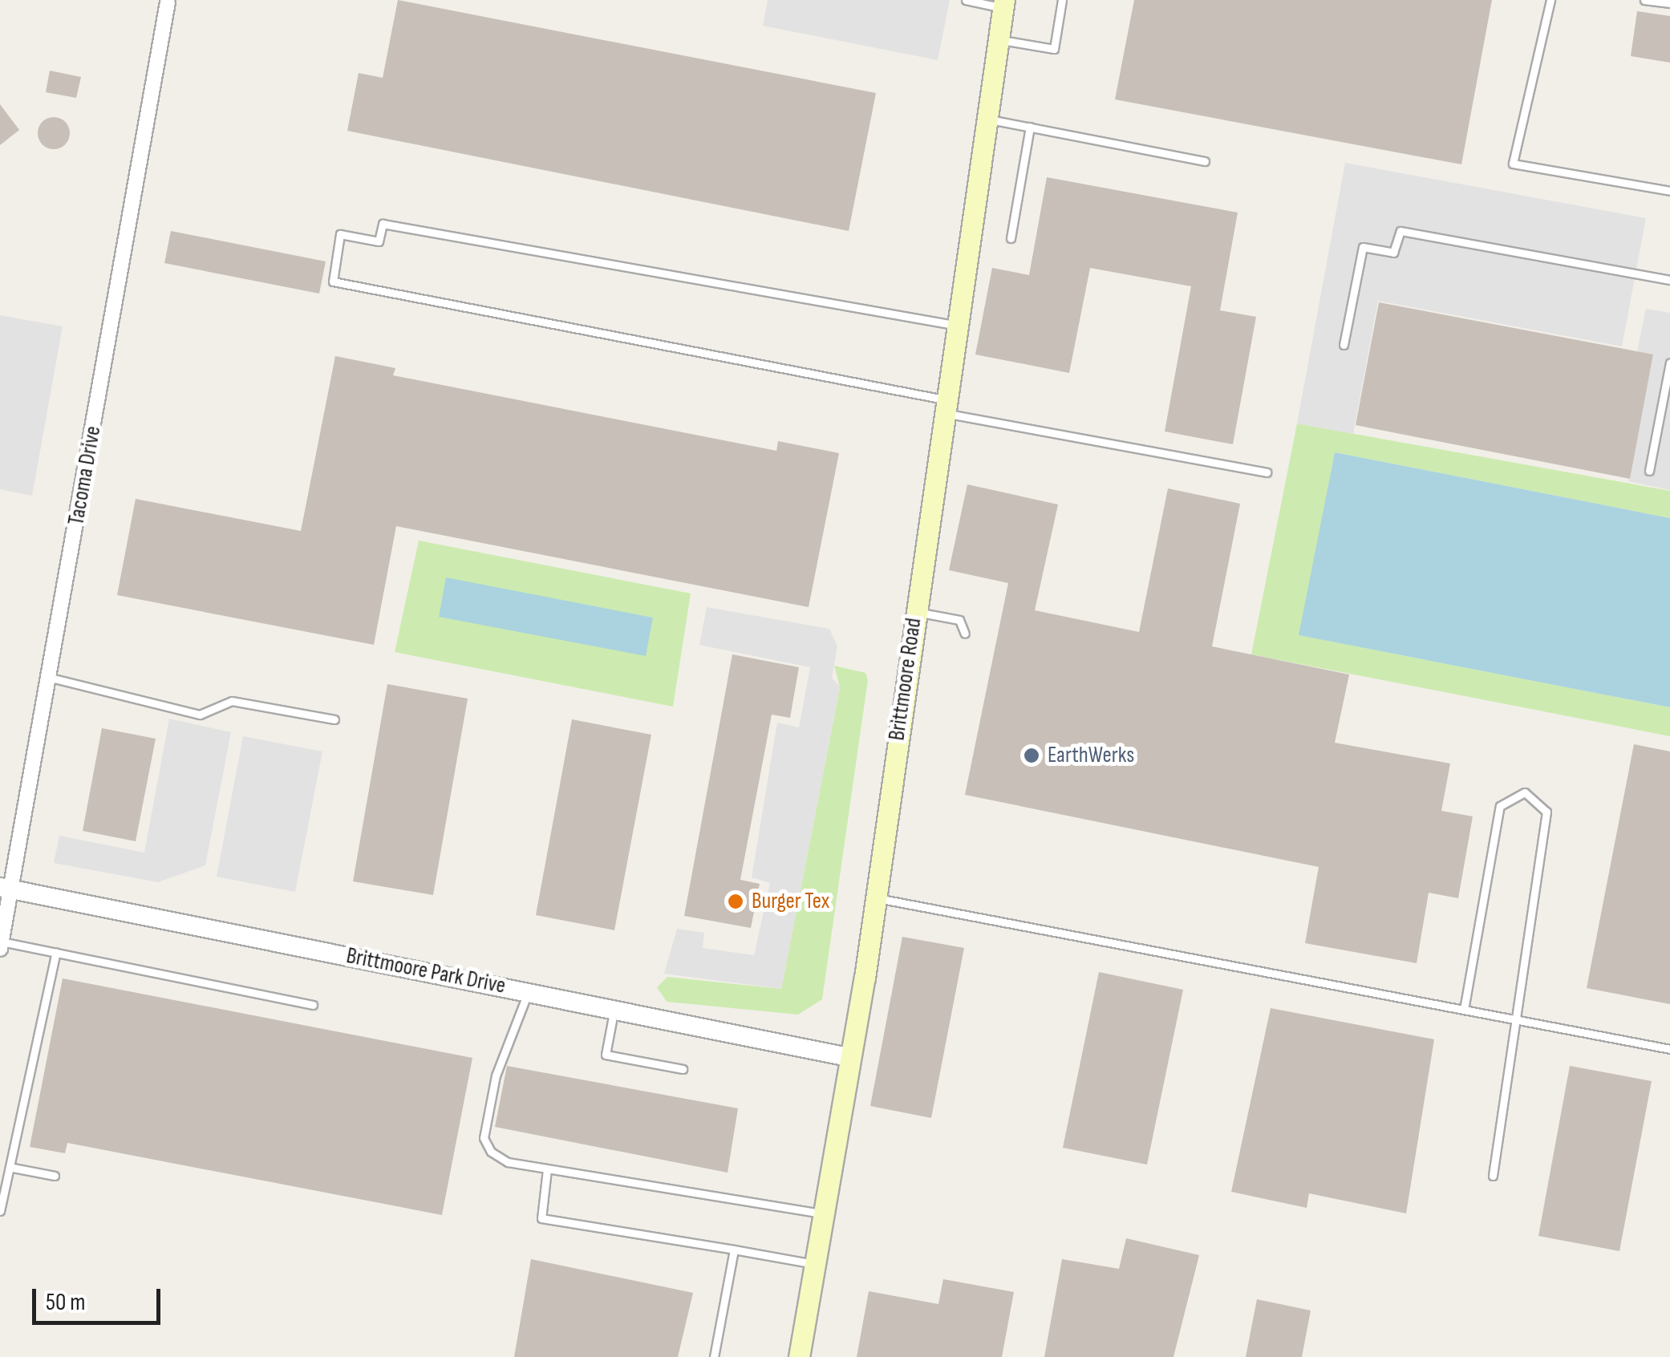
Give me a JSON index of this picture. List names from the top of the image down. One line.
{"streets":{"main road":["Brittmoore Road"],"street":["Tacoma Drive","Brittmoore Park Drive"]},"crossings":[["Tacoma Drive","Brittmoore Park Drive"],["Brittmoore Road","Brittmoore Park Drive"]],"places":["EarthWerks","Burger Tex"],"scale_bar":"50 m"}
